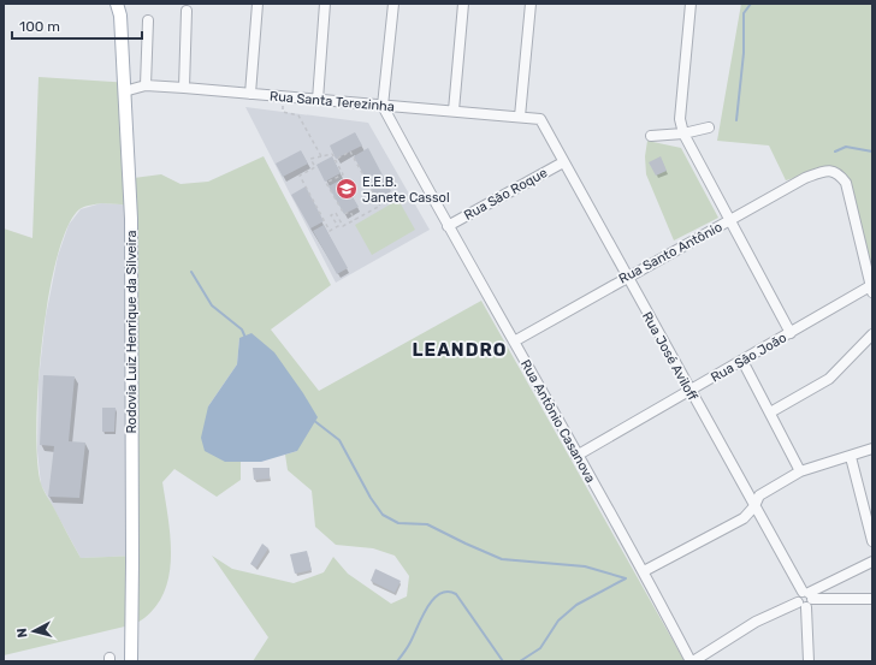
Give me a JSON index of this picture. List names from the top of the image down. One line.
{"streets":{"main road":["Rodovia Luiz Henrique da Silveira"],"street":["Rua Santa Terezinha","Rua São Roque","Rua Santo Antônio","Rua José Aviloff","Rua São João","Rua Antônio Casanova"]},"crossings":[["Rua Santa Terezinha","Rodovia Luiz Henrique da Silveira"],["Rua Santa Terezinha","Rua José Aviloff"],["Rua Santa Terezinha","Rua Antônio Casanova"],["Rua São Roque","Rua José Aviloff"],["Rua São Roque","Rua Antônio Casanova"],["Rua Santo Antônio","Rua José Aviloff"],["Rua Santo Antônio","Rua São João"],["Rua Santo Antônio","Rua Antônio Casanova"],["Rua José Aviloff","Rua São João"],["Rua São João","Rua Antônio Casanova"]],"districts":["LEANDRO"],"places":{"school or university":["E.E.B. Janete Cassol"]},"scale_bar":"100 m","north":"left"}
